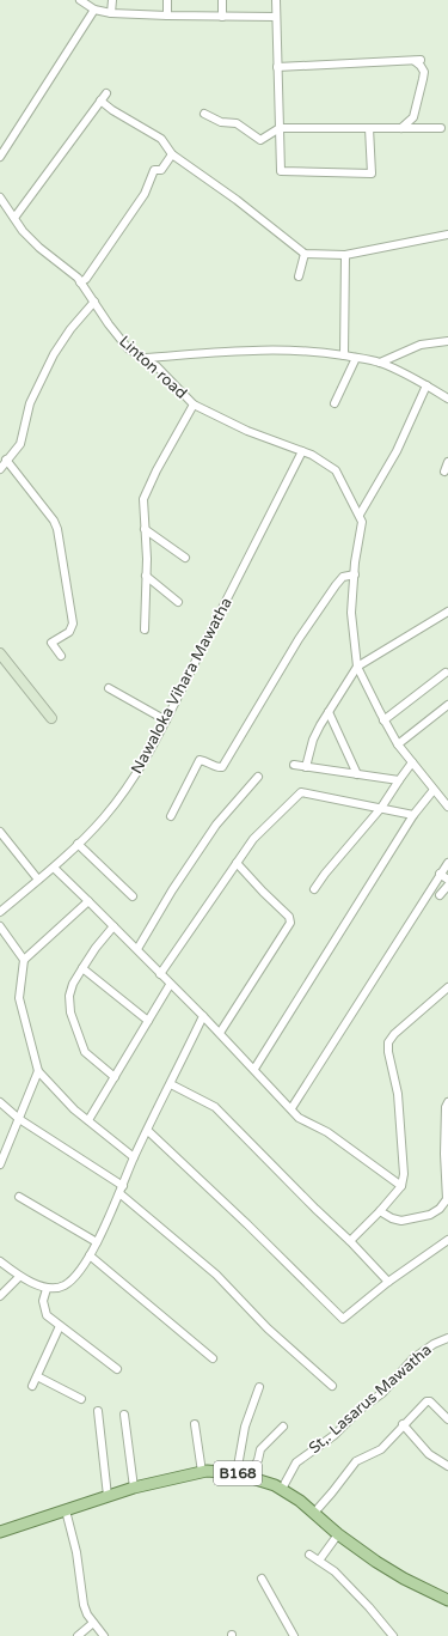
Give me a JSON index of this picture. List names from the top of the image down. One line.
{"streets":{"main road":["B168"],"street":["Linton road","Nawaloka Vihara Mawatha","St,. Lasarus Mawatha"]},"crossings":[["Linton road","Nawaloka Vihara Mawatha"],["St,. Lasarus Mawatha","B168"]]}
